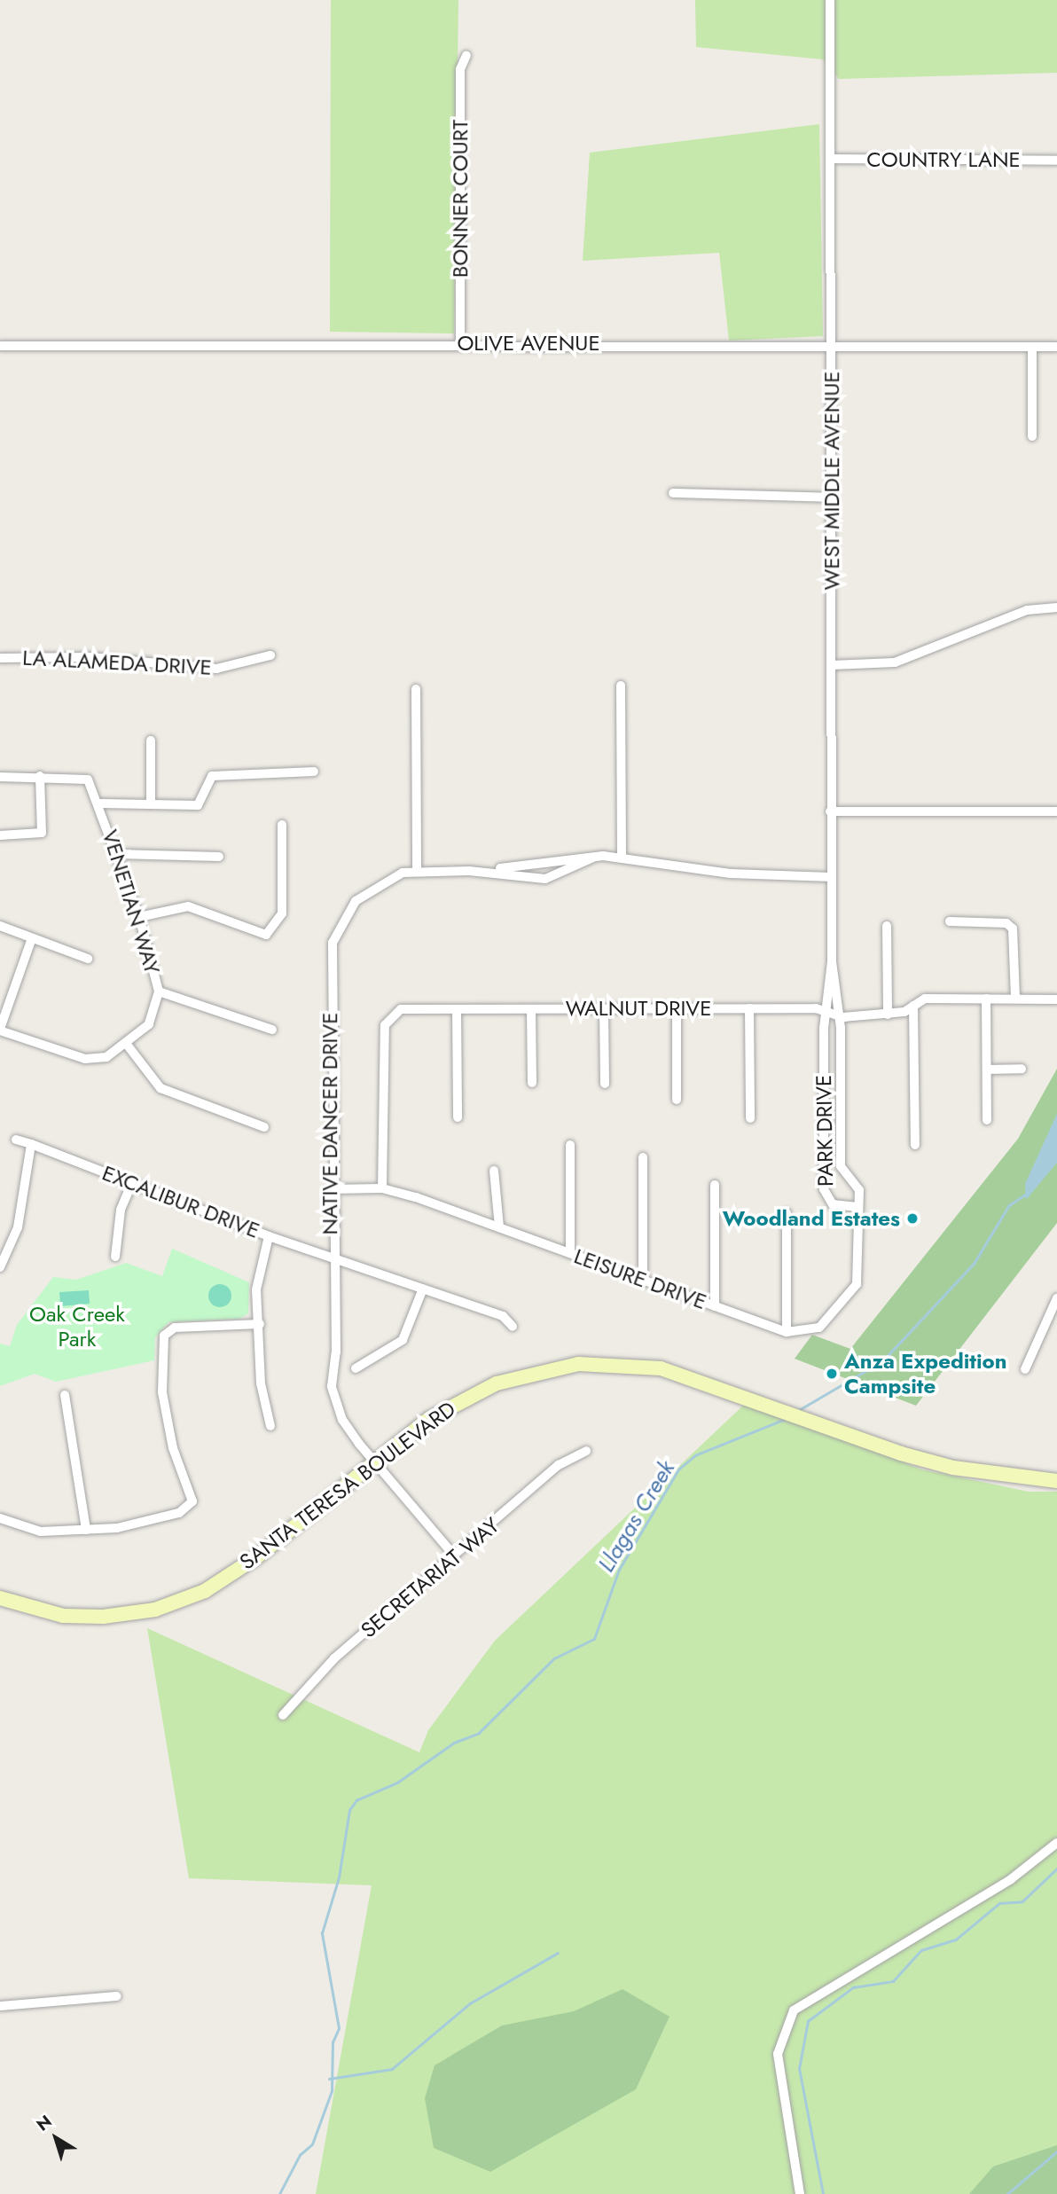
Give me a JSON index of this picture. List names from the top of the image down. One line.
{"streets":{"main road":["SANTA TERESA BOULEVARD"],"street":["COUNTRY LANE","BONNER COURT","OLIVE AVENUE","WEST MIDDLE AVENUE","LA ALAMEDA DRIVE","VENETIAN WAY","WALNUT DRIVE","NATIVE DANCER DRIVE","PARK DRIVE","EXCALIBUR DRIVE","LEISURE DRIVE","SECRETARIAT WAY"]},"crossings":[["COUNTRY LANE","WEST MIDDLE AVENUE"],["BONNER COURT","OLIVE AVENUE"],["OLIVE AVENUE","WEST MIDDLE AVENUE"],["WEST MIDDLE AVENUE","NATIVE DANCER DRIVE"],["WEST MIDDLE AVENUE","PARK DRIVE"],["WALNUT DRIVE","PARK DRIVE"],["WALNUT DRIVE","LEISURE DRIVE"],["NATIVE DANCER DRIVE","EXCALIBUR DRIVE"],["NATIVE DANCER DRIVE","LEISURE DRIVE"],["NATIVE DANCER DRIVE","SANTA TERESA BOULEVARD"],["NATIVE DANCER DRIVE","SECRETARIAT WAY"],["PARK DRIVE","LEISURE DRIVE"]],"water":["Llagas Creek"],"parks":["Oak Creek Park"],"places":["Woodland Estates","Anza Expedition Campsite"],"north":"top left"}
